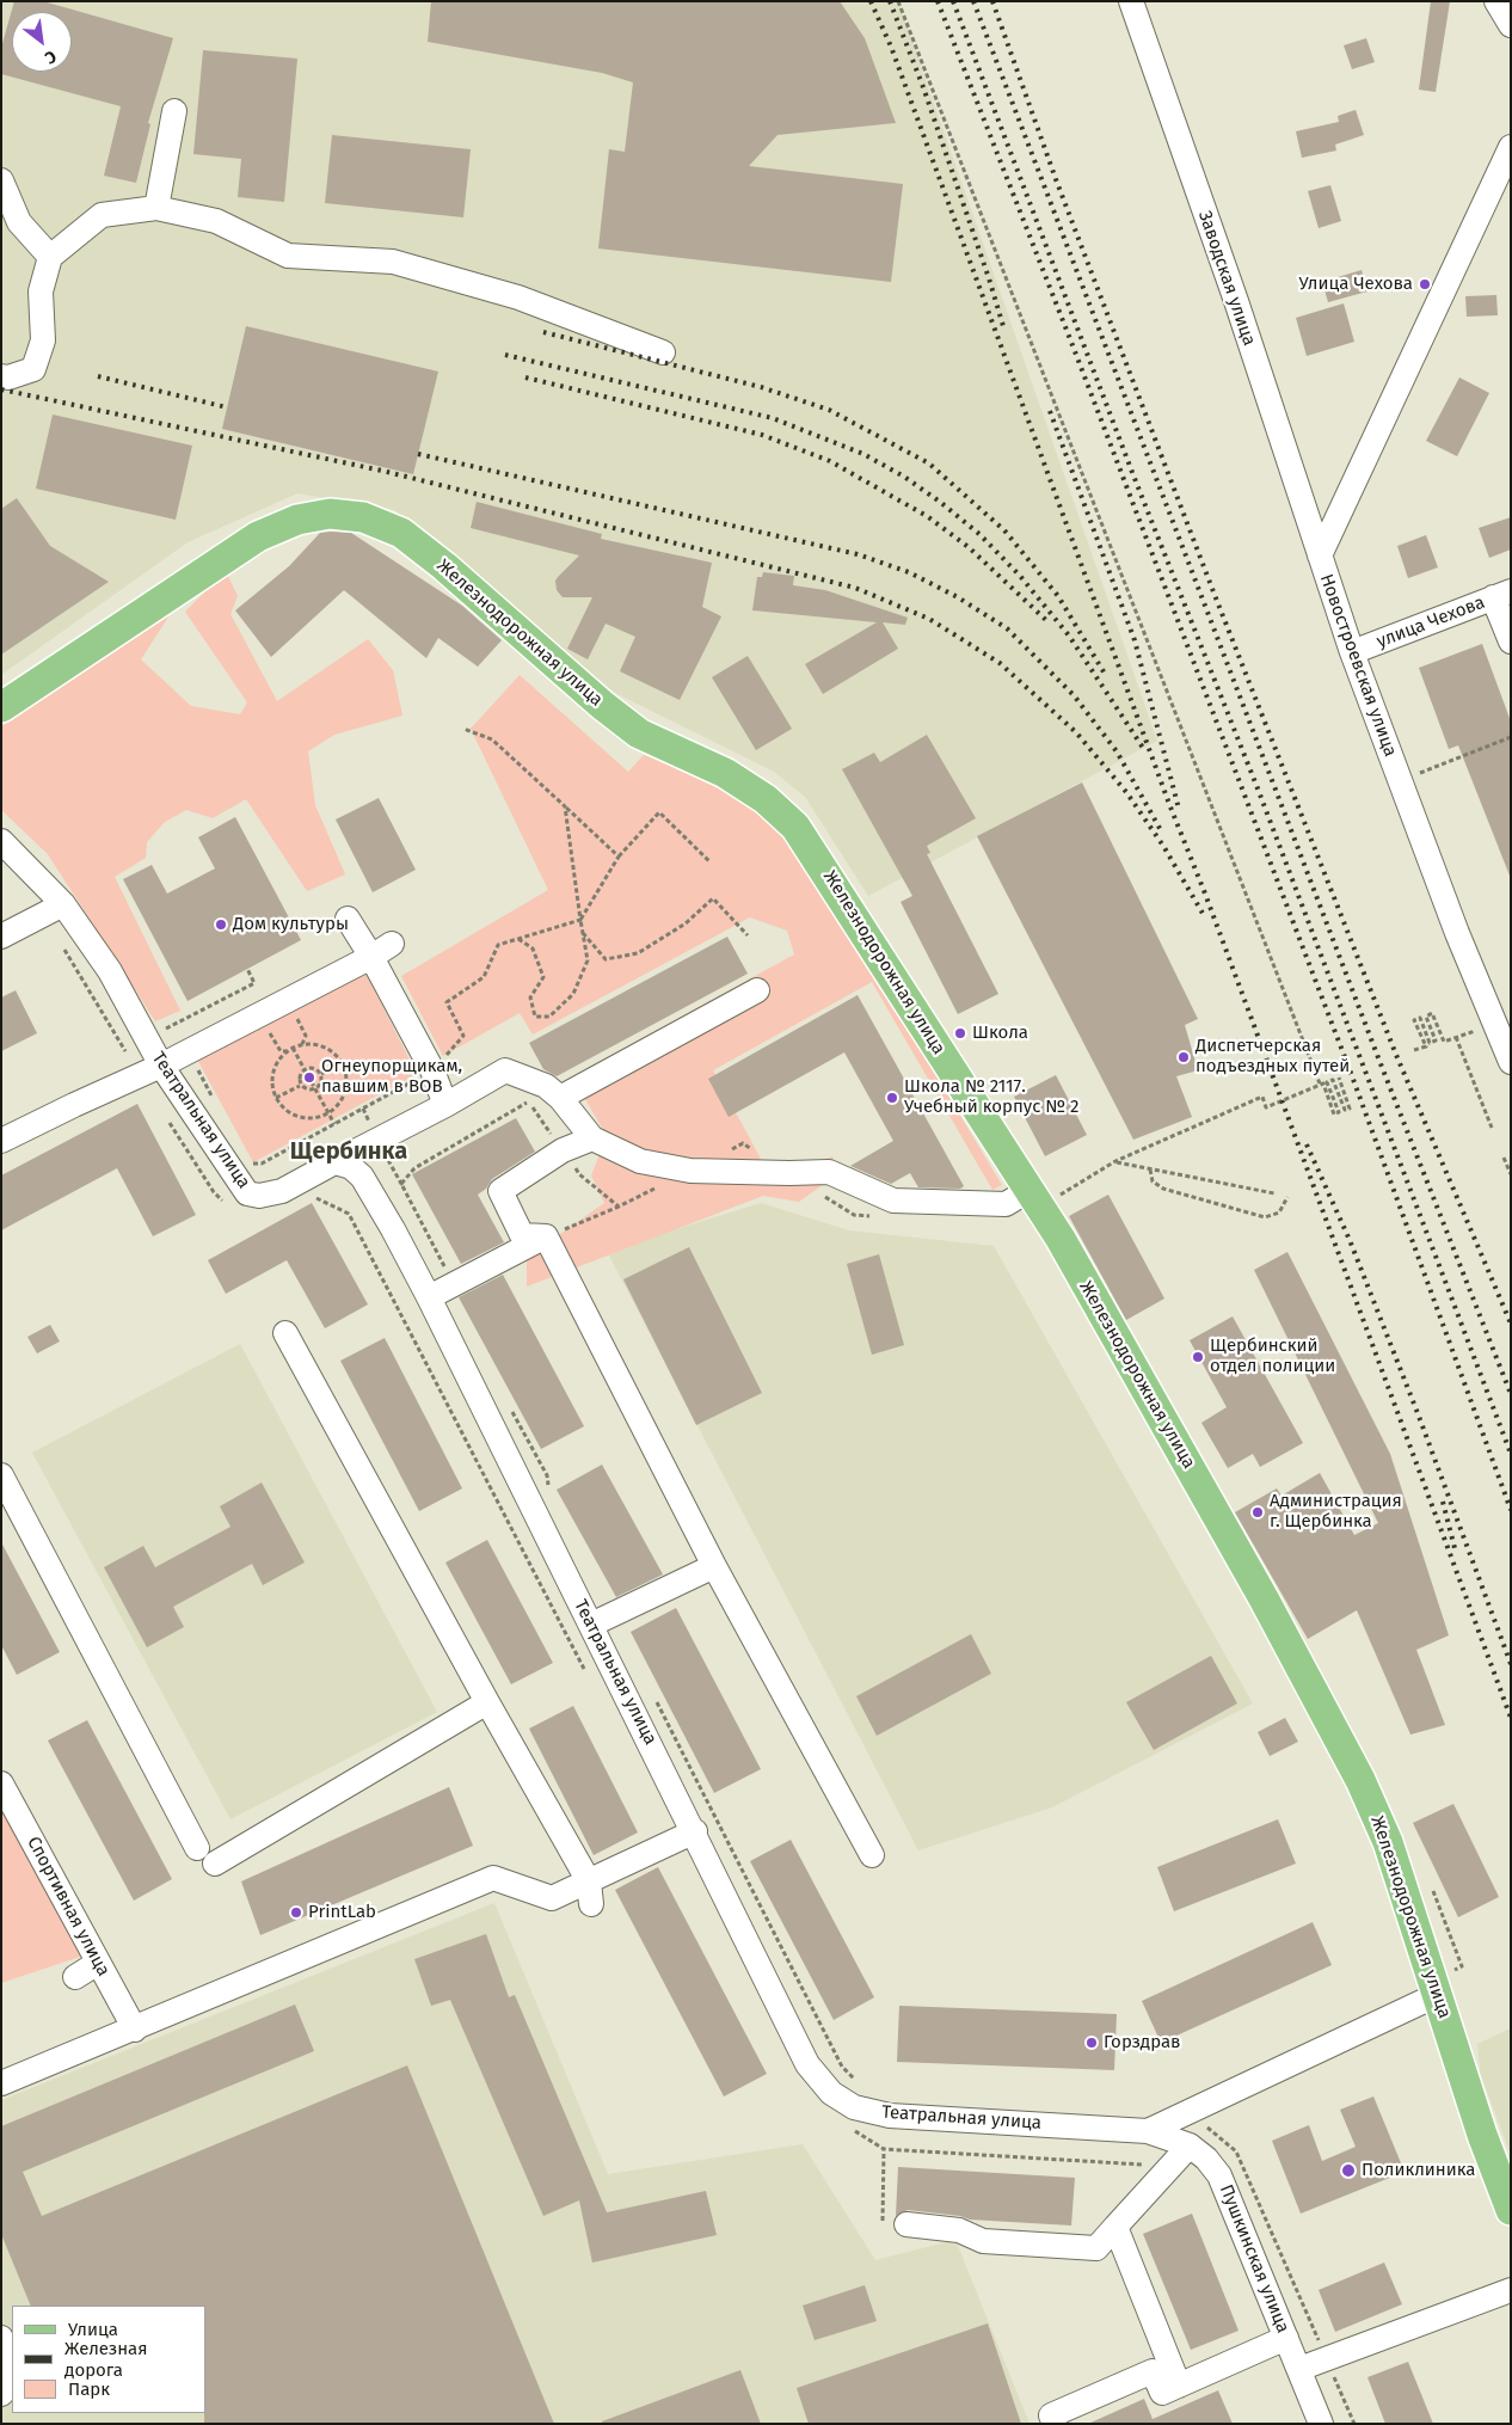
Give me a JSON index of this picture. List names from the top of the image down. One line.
{"streets":{"main road":["Железнодорожная улица"],"street":["Заводская улица","улица Чехова","Новостроевская улица","Театральная улица","Спортивная улица","Пушкинская улица"]},"crossings":[["Заводская улица","Новостроевская улица"],["улица Чехова","Новостроевская улица"],["Железнодорожная улица","Театральная улица"],["Театральная улица","Пушкинская улица"]],"districts":["Щербинка"],"places":["Улица Чехова","Дом культуры","Школа","Диспетчерская подъездных путей","Огнеупорщикам, павшим в ВОВ","Школа № 2117. Учебный корпус № 2","Щербинский отдел полиции","Администрация г. Щербинка","PrintLab","Горздрав","Поликлиника"],"legend":["Улица","Железная дорога","Парк"],"north":"bottom right"}
